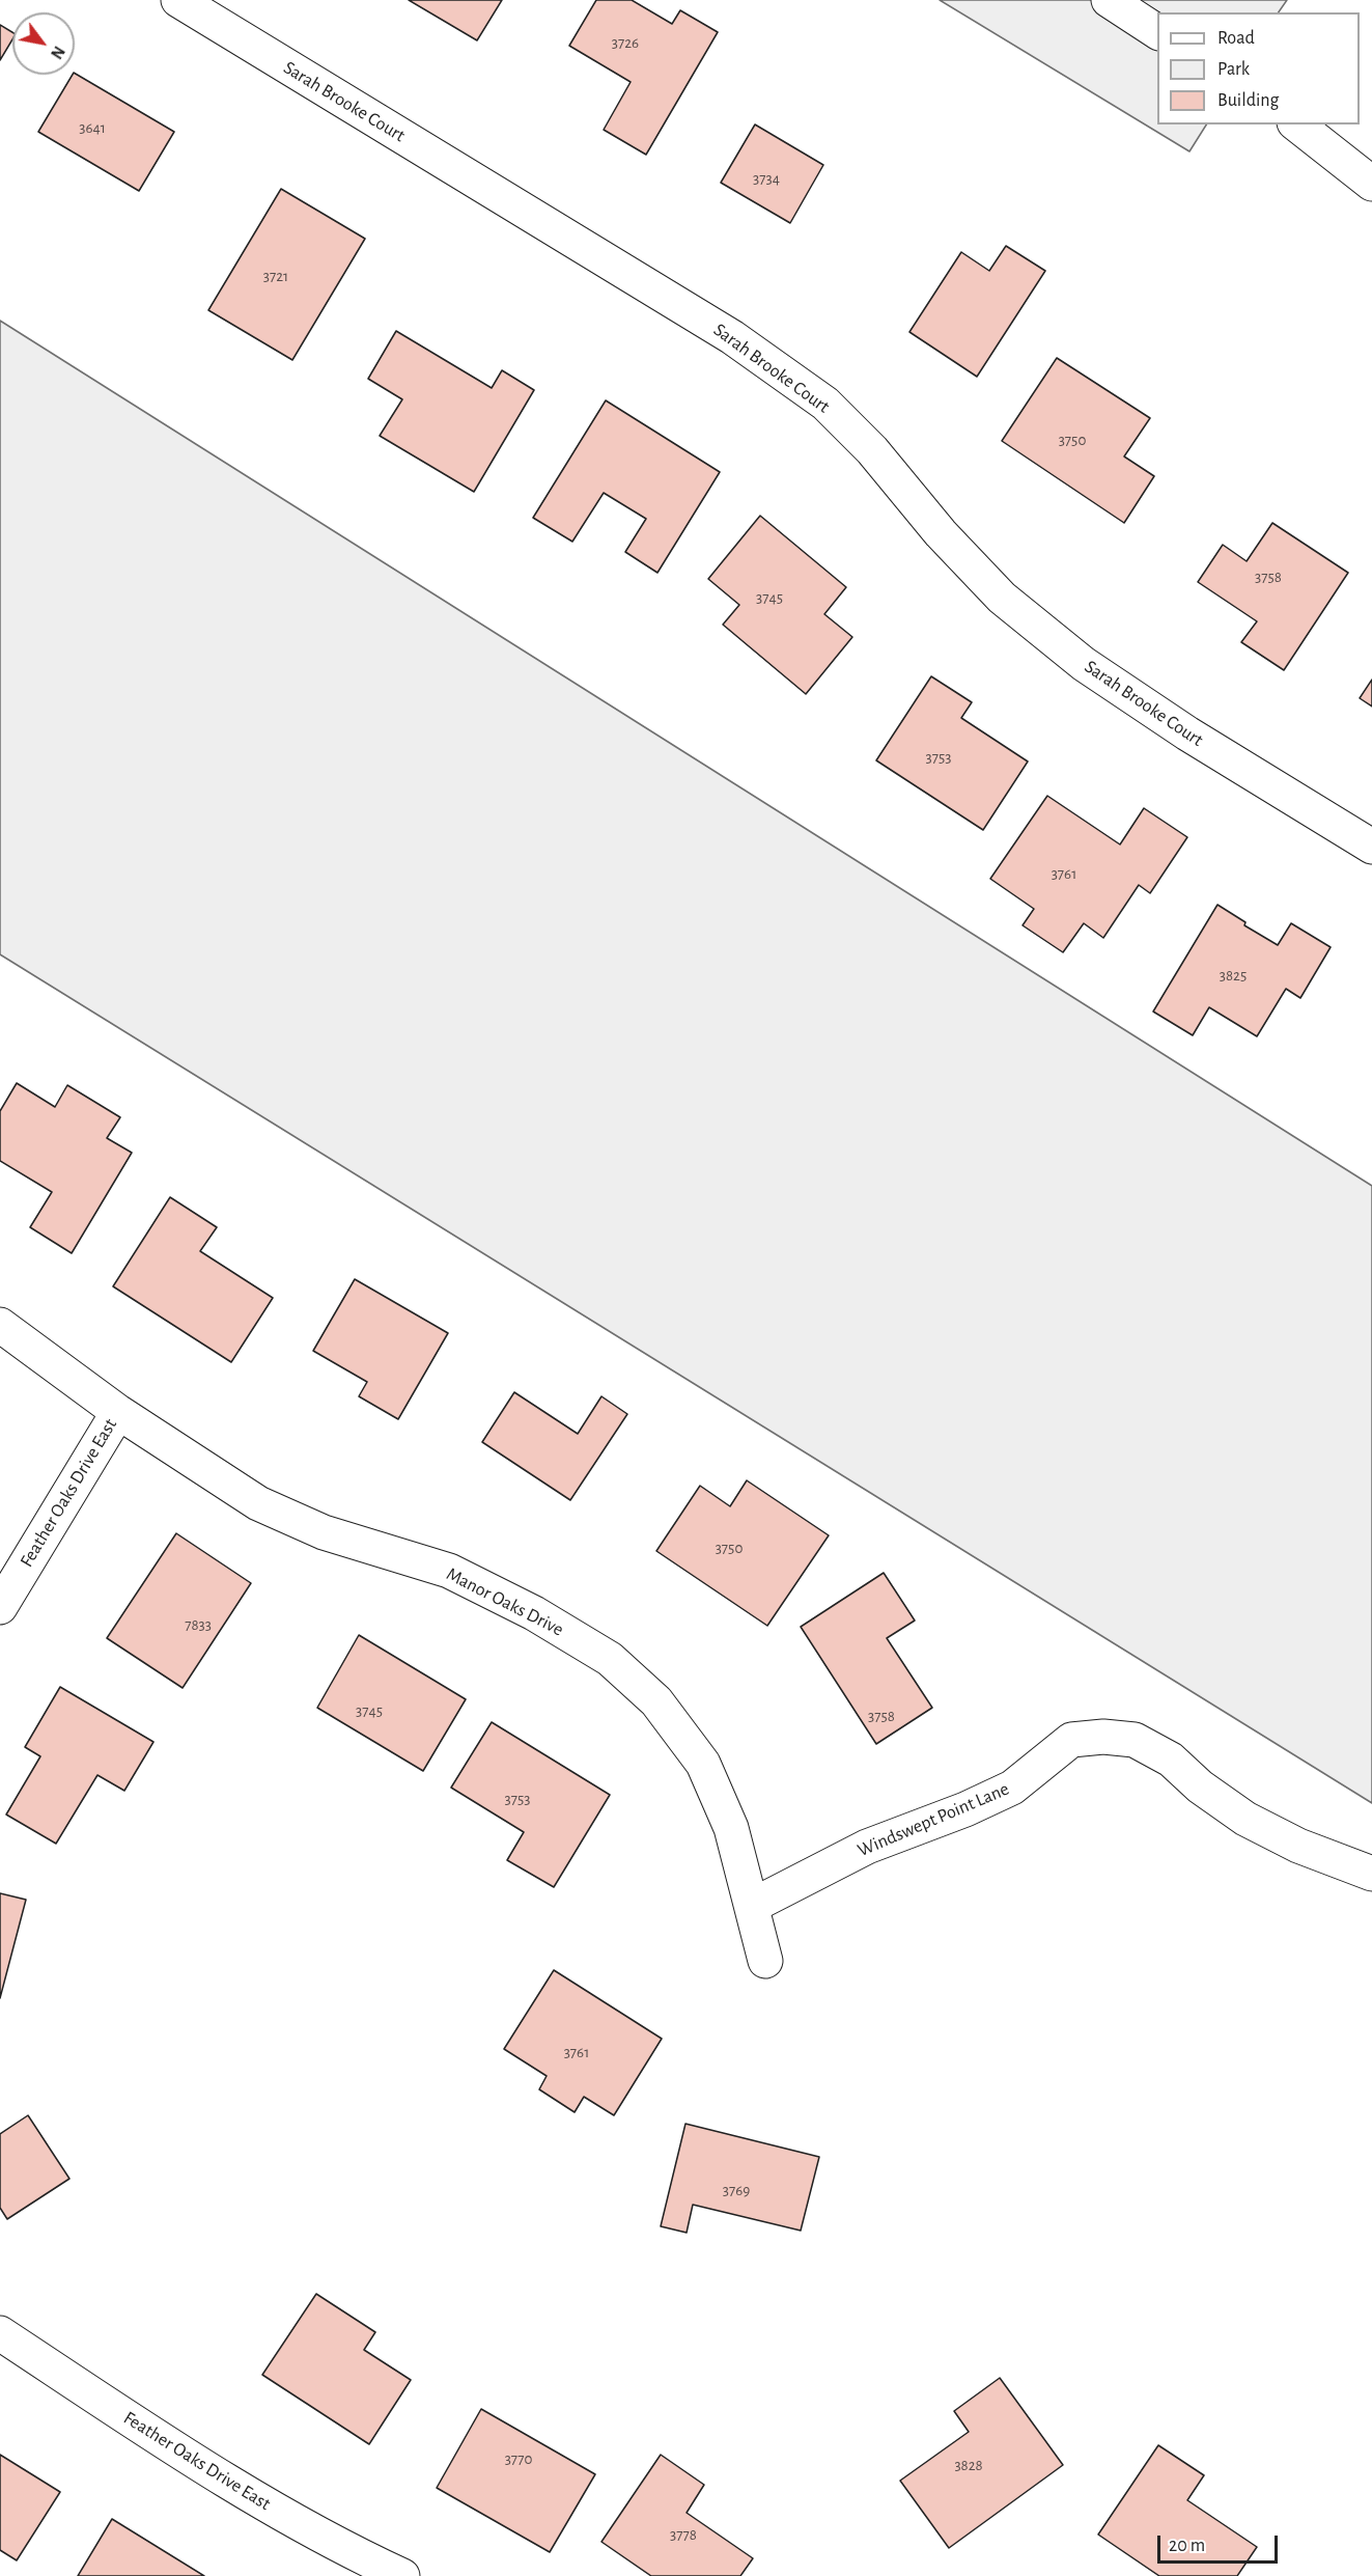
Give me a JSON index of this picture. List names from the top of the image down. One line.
{"streets":{"street":["Sarah Brooke Court","Feather Oaks Drive East","Manor Oaks Drive","Windswept Point Lane"]},"crossings":[["Feather Oaks Drive East","Manor Oaks Drive"],["Manor Oaks Drive","Windswept Point Lane"]],"house_numbers":["3726","3641","3734","3721","3750","3758","3745","3753","3761","3825","3750","7833","3745","3758","3753","3761","3769","3770","3828","3778"],"legend":["Road","Park","Building"],"scale_bar":"20 m","north":"bottom right"}
